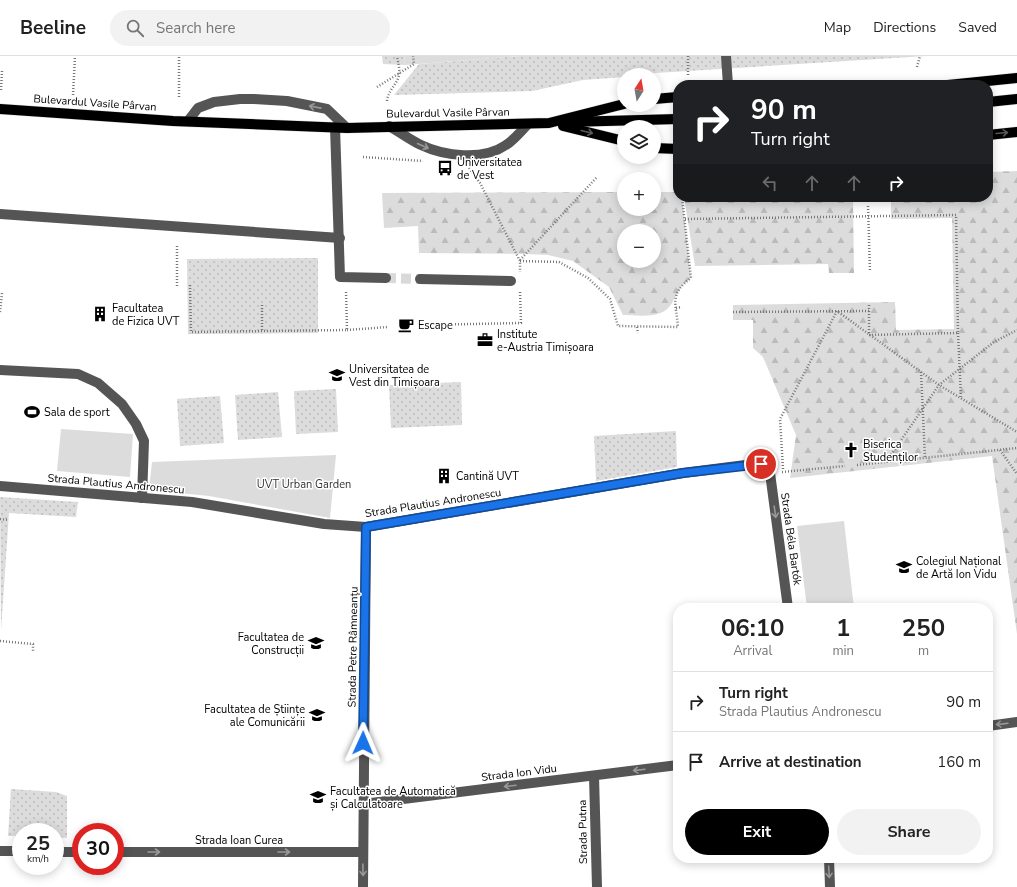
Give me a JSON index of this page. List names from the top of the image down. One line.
{"streets":{"main road":["Bulevardul Vasile Pârvan"],"street":["Strada Plautius Andronescu","Strada Béla Bartók","Strada Petre Râmneanțu","Strada Ion Vidu","Strada Putna","Strada Ioan Curea"]},"crossings":[["Strada Plautius Andronescu","Strada Béla Bartók"],["Strada Plautius Andronescu","Strada Petre Râmneanțu"],["Strada Petre Râmneanțu","Strada Ion Vidu"],["Strada Petre Râmneanțu","Strada Ioan Curea"],["Strada Ion Vidu","Strada Putna"]],"one_way":["Strada Béla Bartók","Strada Ion Vidu","Strada Ioan Curea"],"parks":["UVT Urban Garden"],"places":{"bus stop":["Universitatea de Vest"],"building":["Facultatea de Fizica UVT","Cantină UVT"],"cafe":["Escape"],"office":["Institute e-Austria Timișoara"],"school or university":["Universitatea de Vest din Timișoara","Colegiul Național de Artă Ion Vidu","Facultatea de Construcții","Facultatea de Științe ale Comunicării","Facultatea de Automatică și Calculatoare"],"sports":["Sala de sport"],"church":["Biserica Studenților"]},"north":"top","page":{"header":"Beeline","search":"Search here","nav":["Map","Directions","Saved"],"map_buttons":["+","−"],"turn":["90 m","Turn right"],"eta":["06:10","Arrival","1","min","250","m"],"list":[{"name":"Turn right","note":"Strada Plautius Andronescu","value":"90 m"},{"name":"Arrive at destination","value":"160 m"}],"buttons":["Exit","Share"],"speed":"25 km/h","limit":"30"}}
